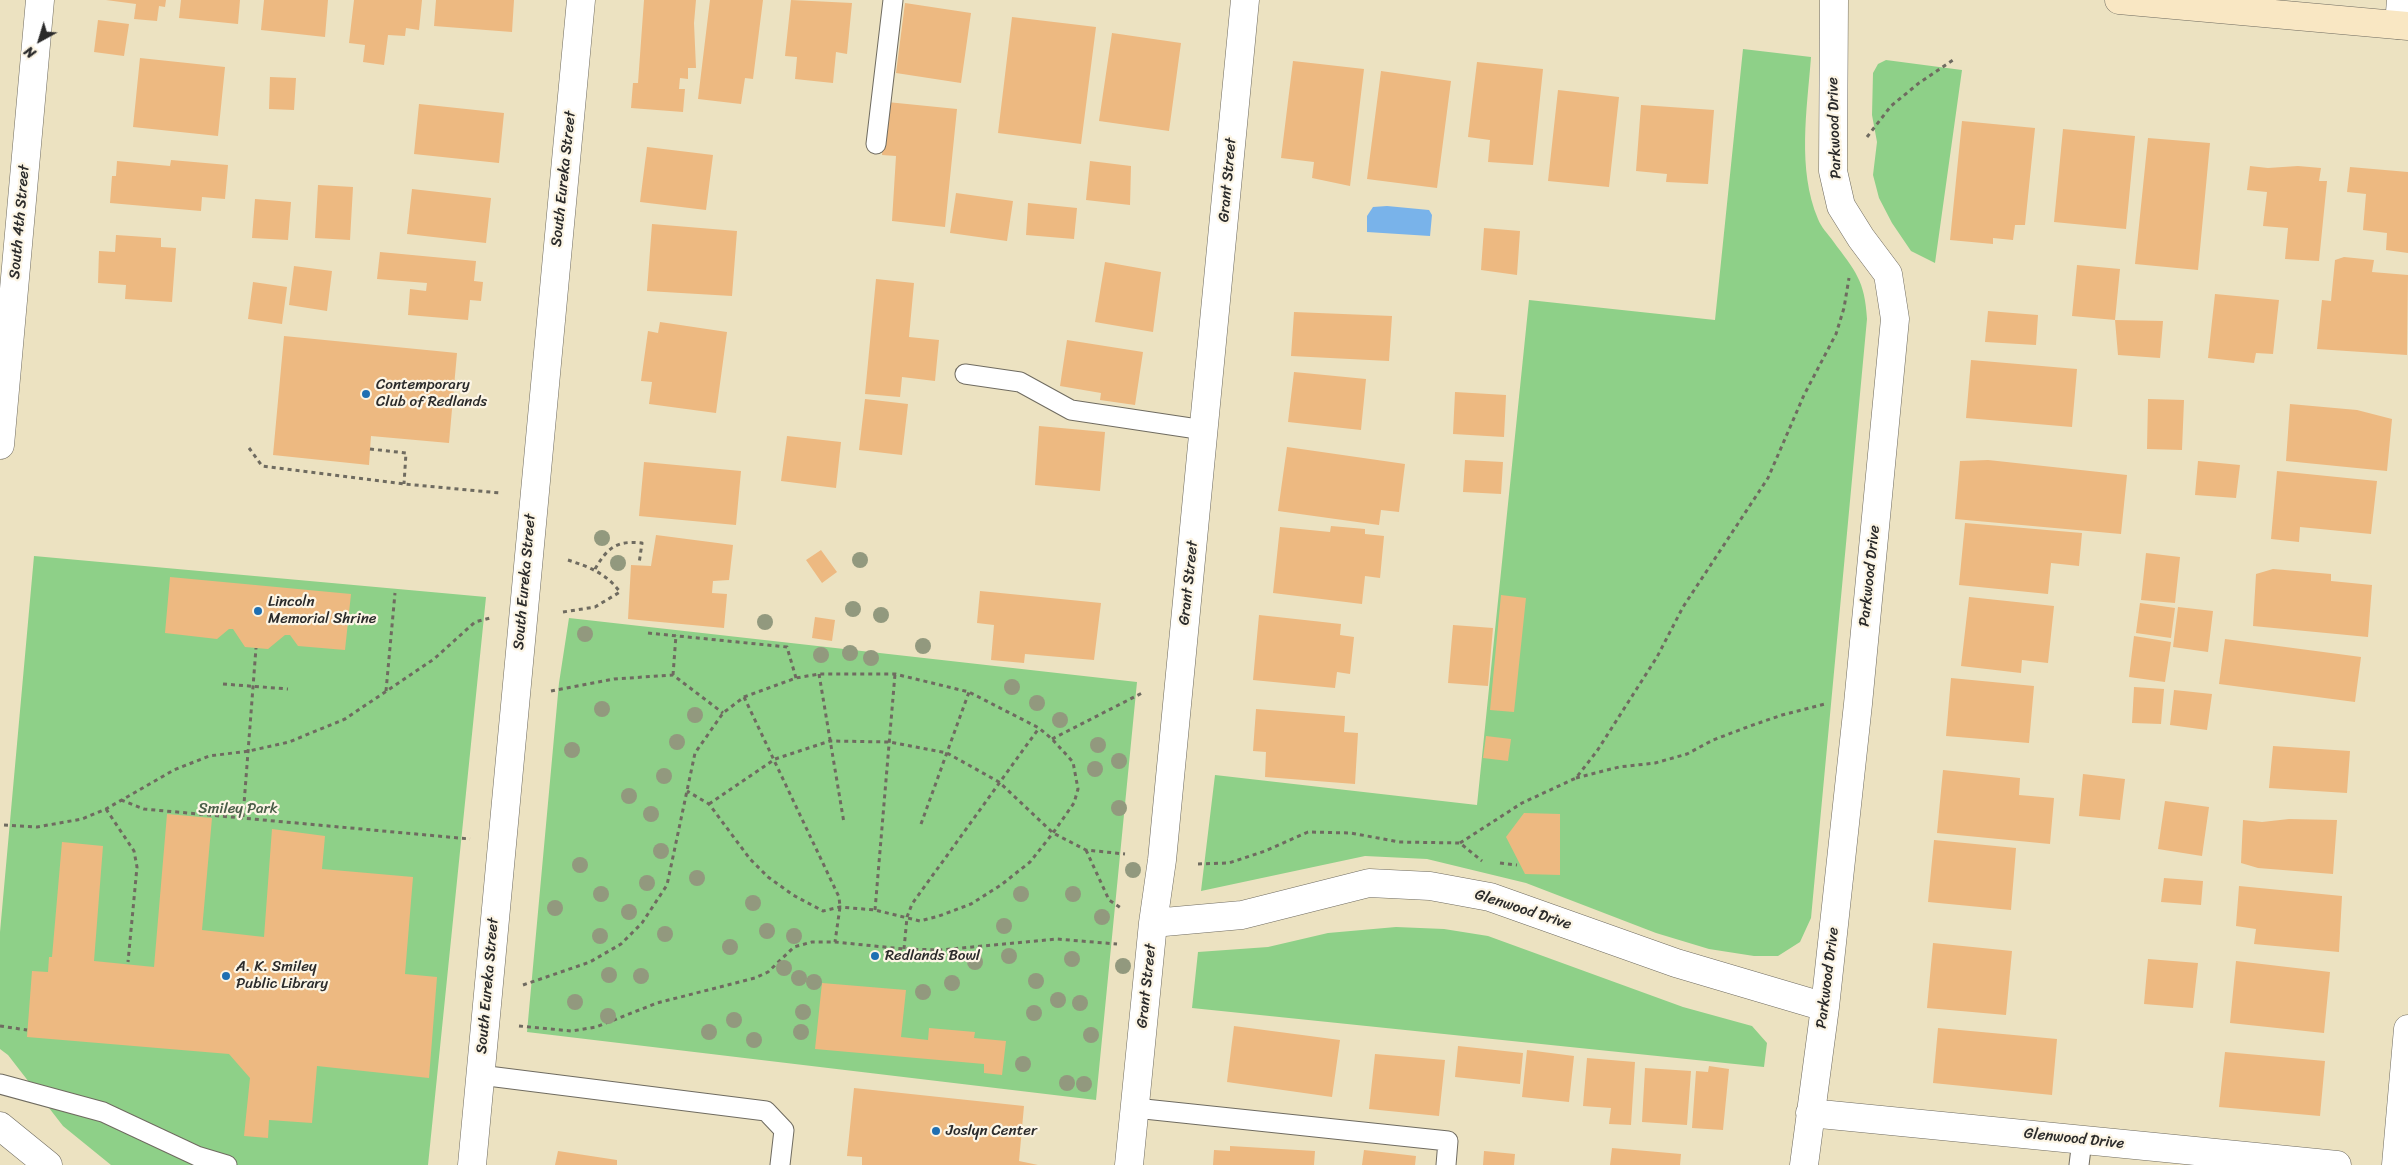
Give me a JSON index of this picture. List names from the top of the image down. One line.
{"streets":{"street":["Parkwood Drive","South Eureka Street","Grant Street","South 4th Street","Glenwood Drive"]},"crossings":[["Parkwood Drive","Glenwood Drive"],["Grant Street","Glenwood Drive"]],"parks":["Smiley Park"],"places":["Contemporary Club of Redlands","Lincoln Memorial Shrine","Redlands Bowl","A. K. Smiley Public Library","Joslyn Center"],"north":"bottom left"}
